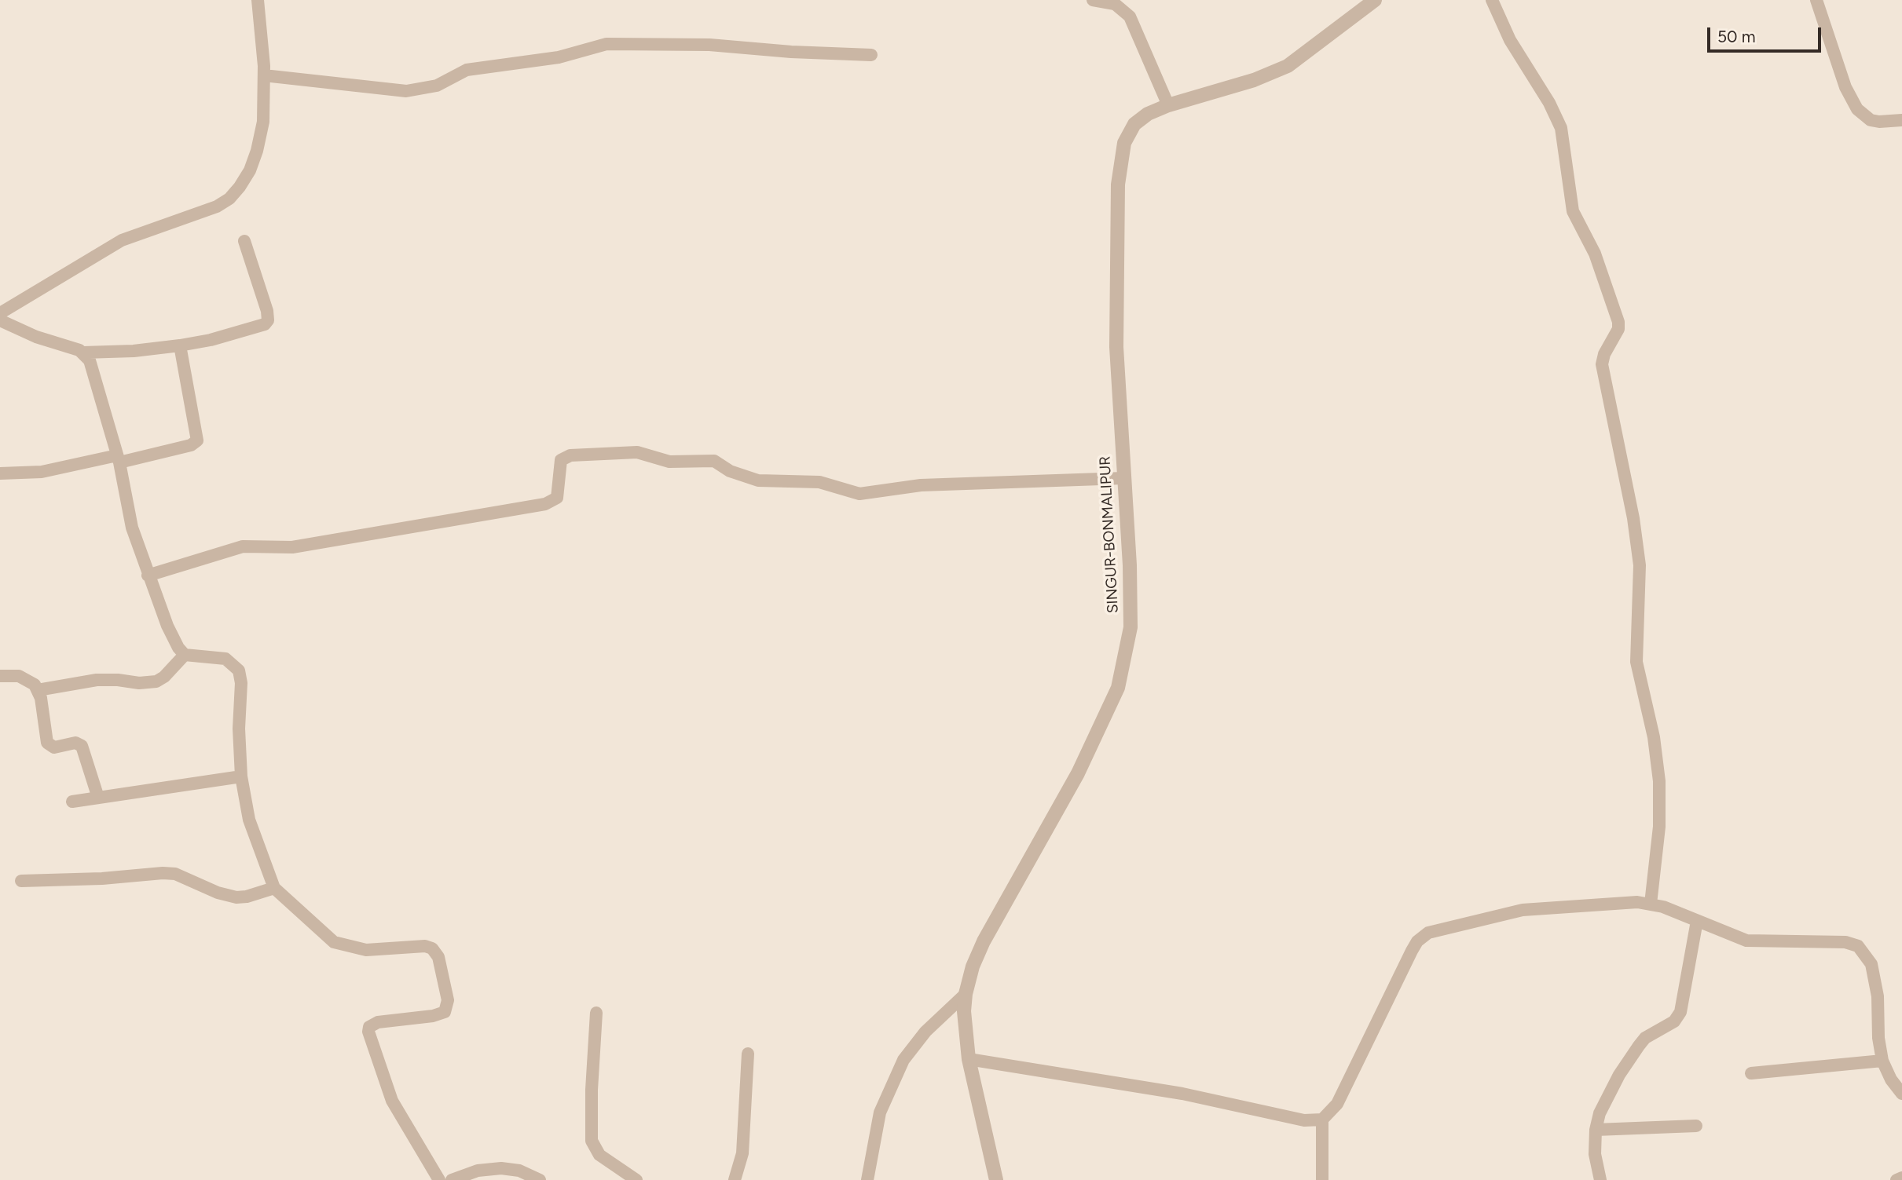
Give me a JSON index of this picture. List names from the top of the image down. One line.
{"streets":{"street":["SINGUR-BONMALIPUR"]},"scale_bar":"50 m"}
